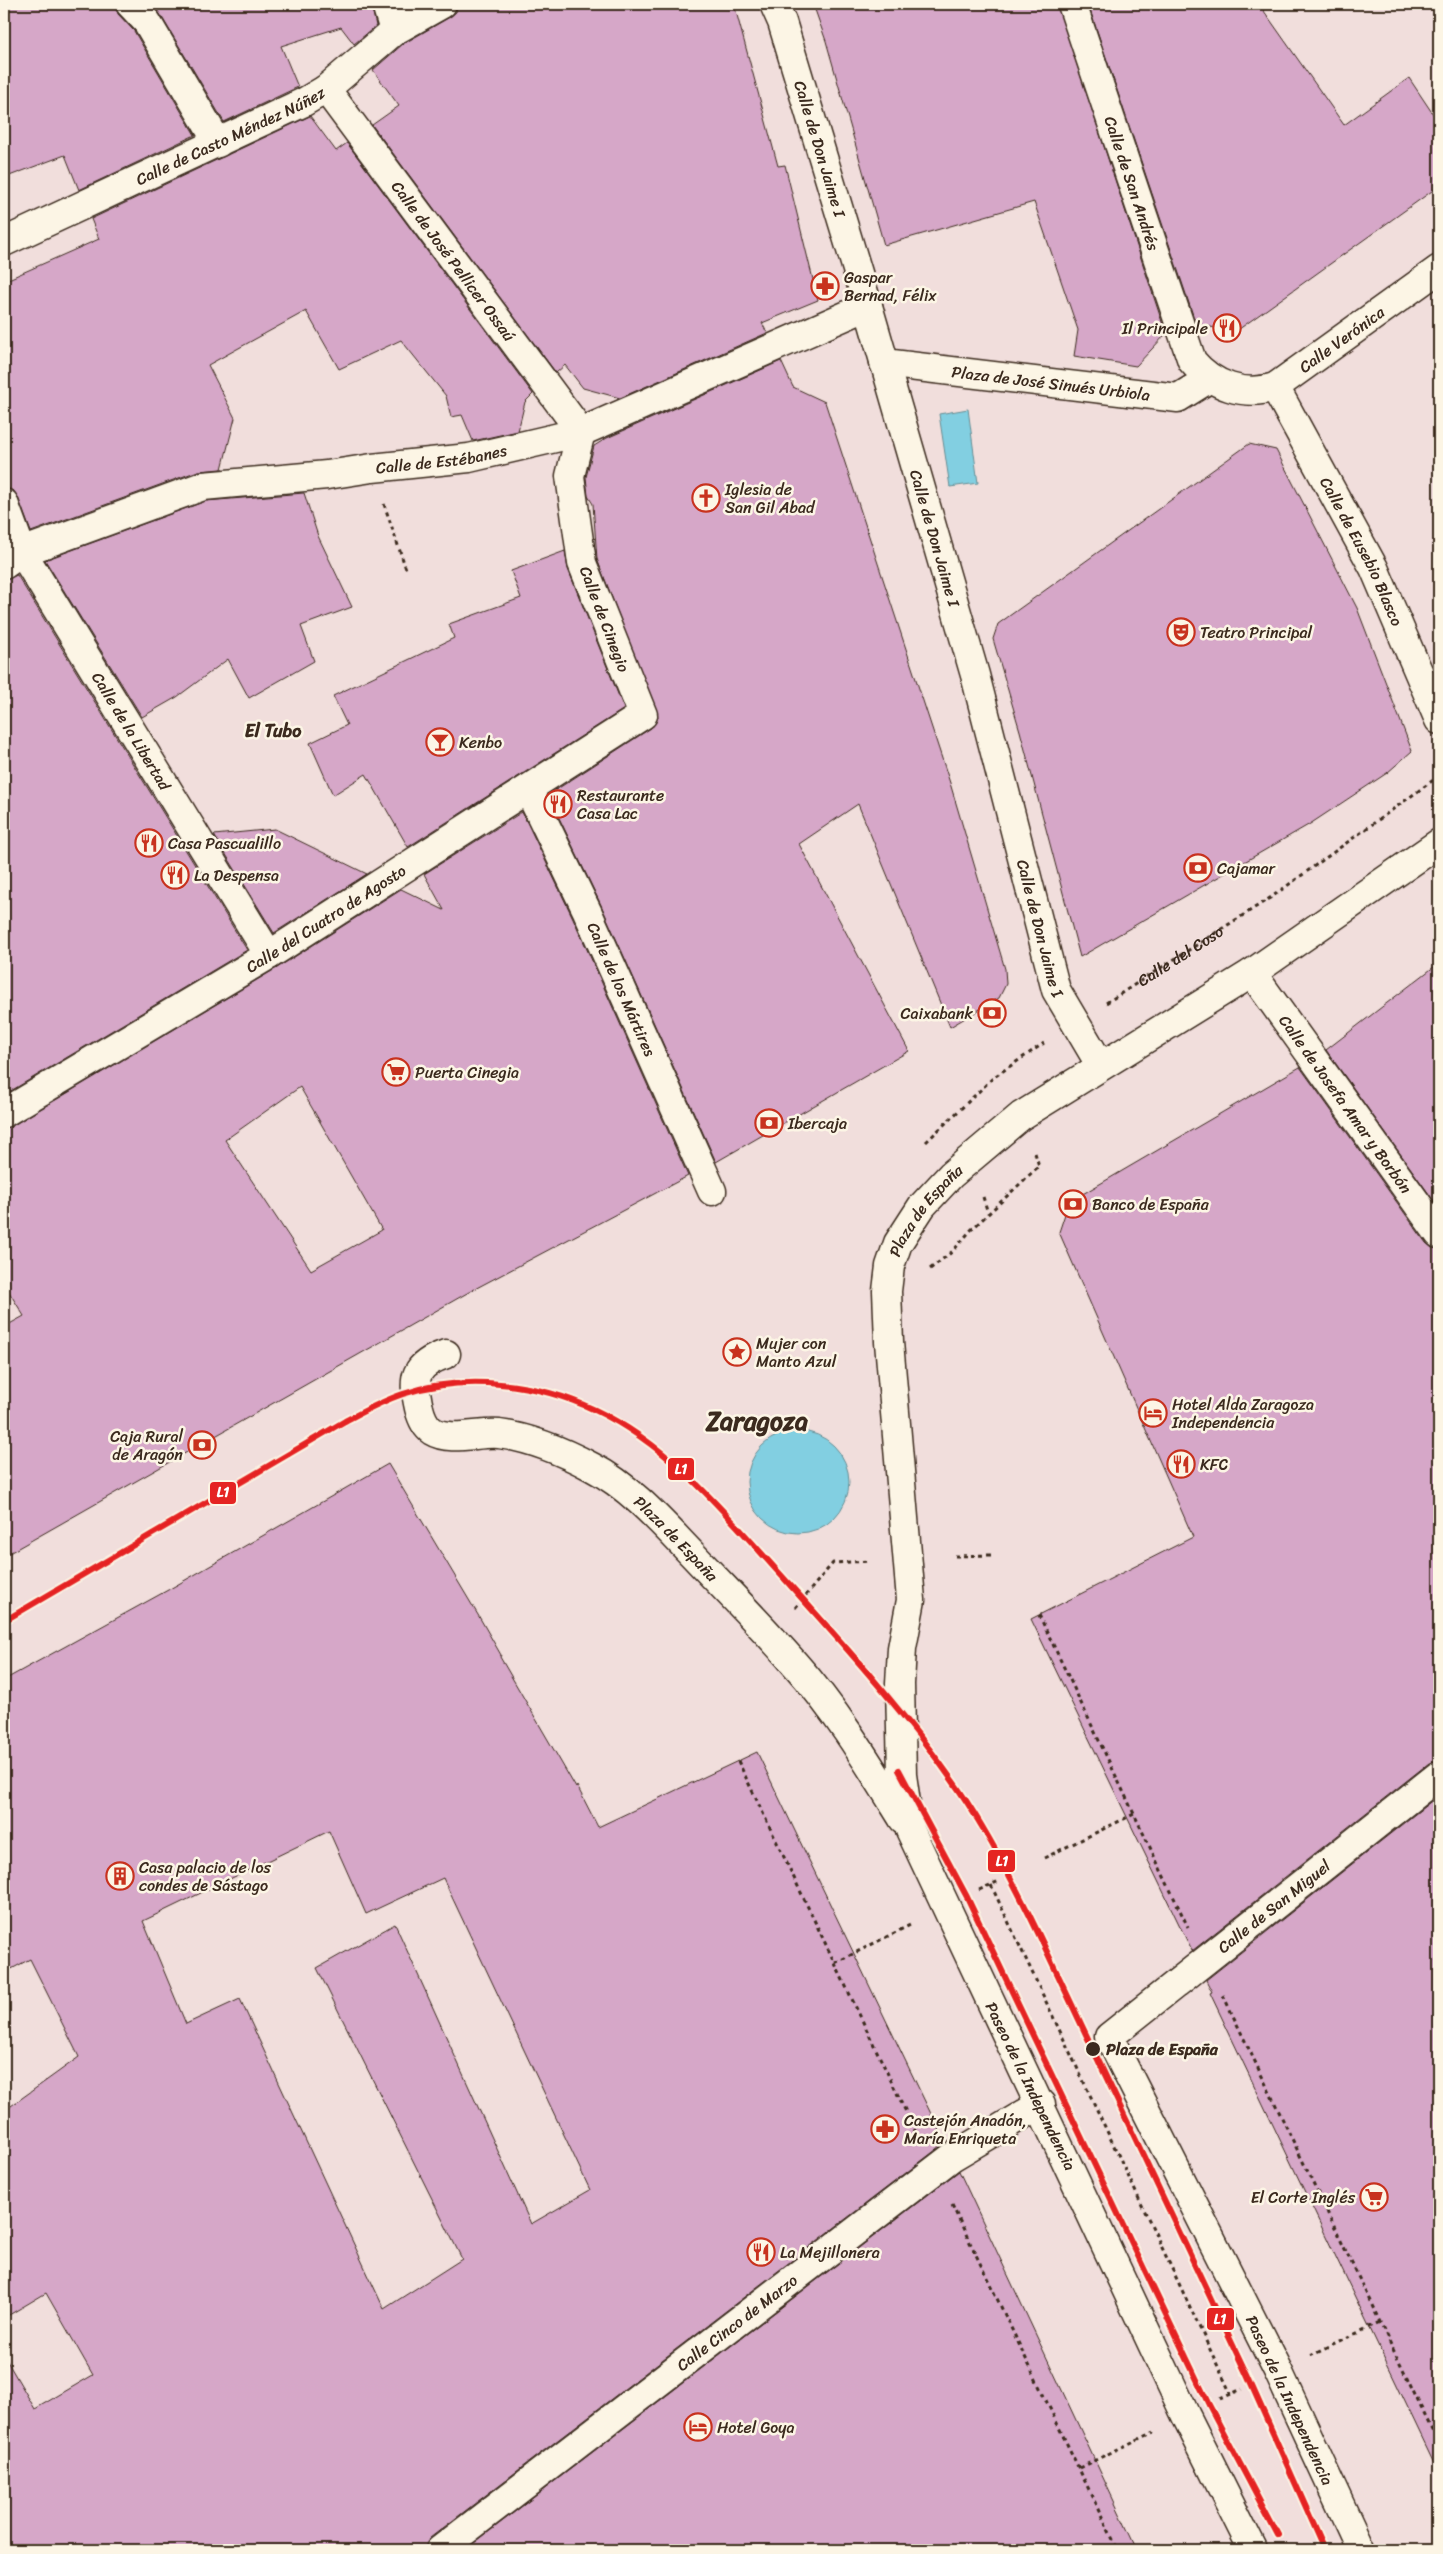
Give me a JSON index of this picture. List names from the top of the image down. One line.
{"streets":{"street":["Calle de Casto Méndez Núñez","Calle de Don Jaime I","Calle de San Andrés","Calle de José Pellicer Ossaú","Calle Verónica","Plaza de José Sinués Urbiola","Calle de Estébanes","Calle de Eusebio Blasco","Calle de Cinegio","Calle de la Libertad","Calle del Cuatro de Agosto","Calle de los Mártires","Calle de Josefa Amar y Borbón","Plaza de España","Calle de San Miguel","Paseo de la Independencia","Calle Cinco de Marzo"],"path":["Calle del Coso"]},"crossings":[["Calle de Casto Méndez Núñez","Calle de José Pellicer Ossaú"],["Calle de Don Jaime I","Plaza de José Sinués Urbiola"],["Calle de Don Jaime I","Calle de Estébanes"],["Calle de Don Jaime I","Calle del Coso"],["Calle de Don Jaime I","Plaza de España"],["Calle de San Andrés","Calle Verónica"],["Calle de San Andrés","Plaza de José Sinués Urbiola"],["Calle de José Pellicer Ossaú","Calle de Estébanes"],["Calle de José Pellicer Ossaú","Calle de Cinegio"],["Calle Verónica","Plaza de José Sinués Urbiola"],["Calle Verónica","Calle de Eusebio Blasco"],["Calle de Estébanes","Calle de Cinegio"],["Calle de Estébanes","Calle de la Libertad"],["Calle de Cinegio","Calle del Cuatro de Agosto"],["Calle de la Libertad","Calle del Cuatro de Agosto"],["Calle del Cuatro de Agosto","Calle de los Mártires"],["Plaza de España","Paseo de la Independencia"],["Calle de San Miguel","Paseo de la Independencia"],["Paseo de la Independencia","Calle Cinco de Marzo"]],"districts":["El Tubo","Zaragoza"],"places":{"pharmacy":["Gaspar Bernad, Félix","Castejón Anadón, María Enriqueta"],"restaurant":["Il Principale","Restaurante Casa Lac","Casa Pascualillo","La Despensa","KFC","La Mejillonera"],"church":["Iglesia de San Gil Abad"],"theatre":["Teatro Principal"],"bar":["Kenbo"],"bank":["Cajamar","Caixabank","Ibercaja","Banco de España","Caja Rural de Aragón"],"supermarket":["Puerta Cinegia","El Corte Inglés"],"place":["Mujer con Manto Azul"],"hotel":["Hotel Alda Zaragoza Independencia","Hotel Goya"],"building":["Casa palacio de los condes de Sástago"],"other":["Plaza de España"]},"lines":["transit line L1"]}
